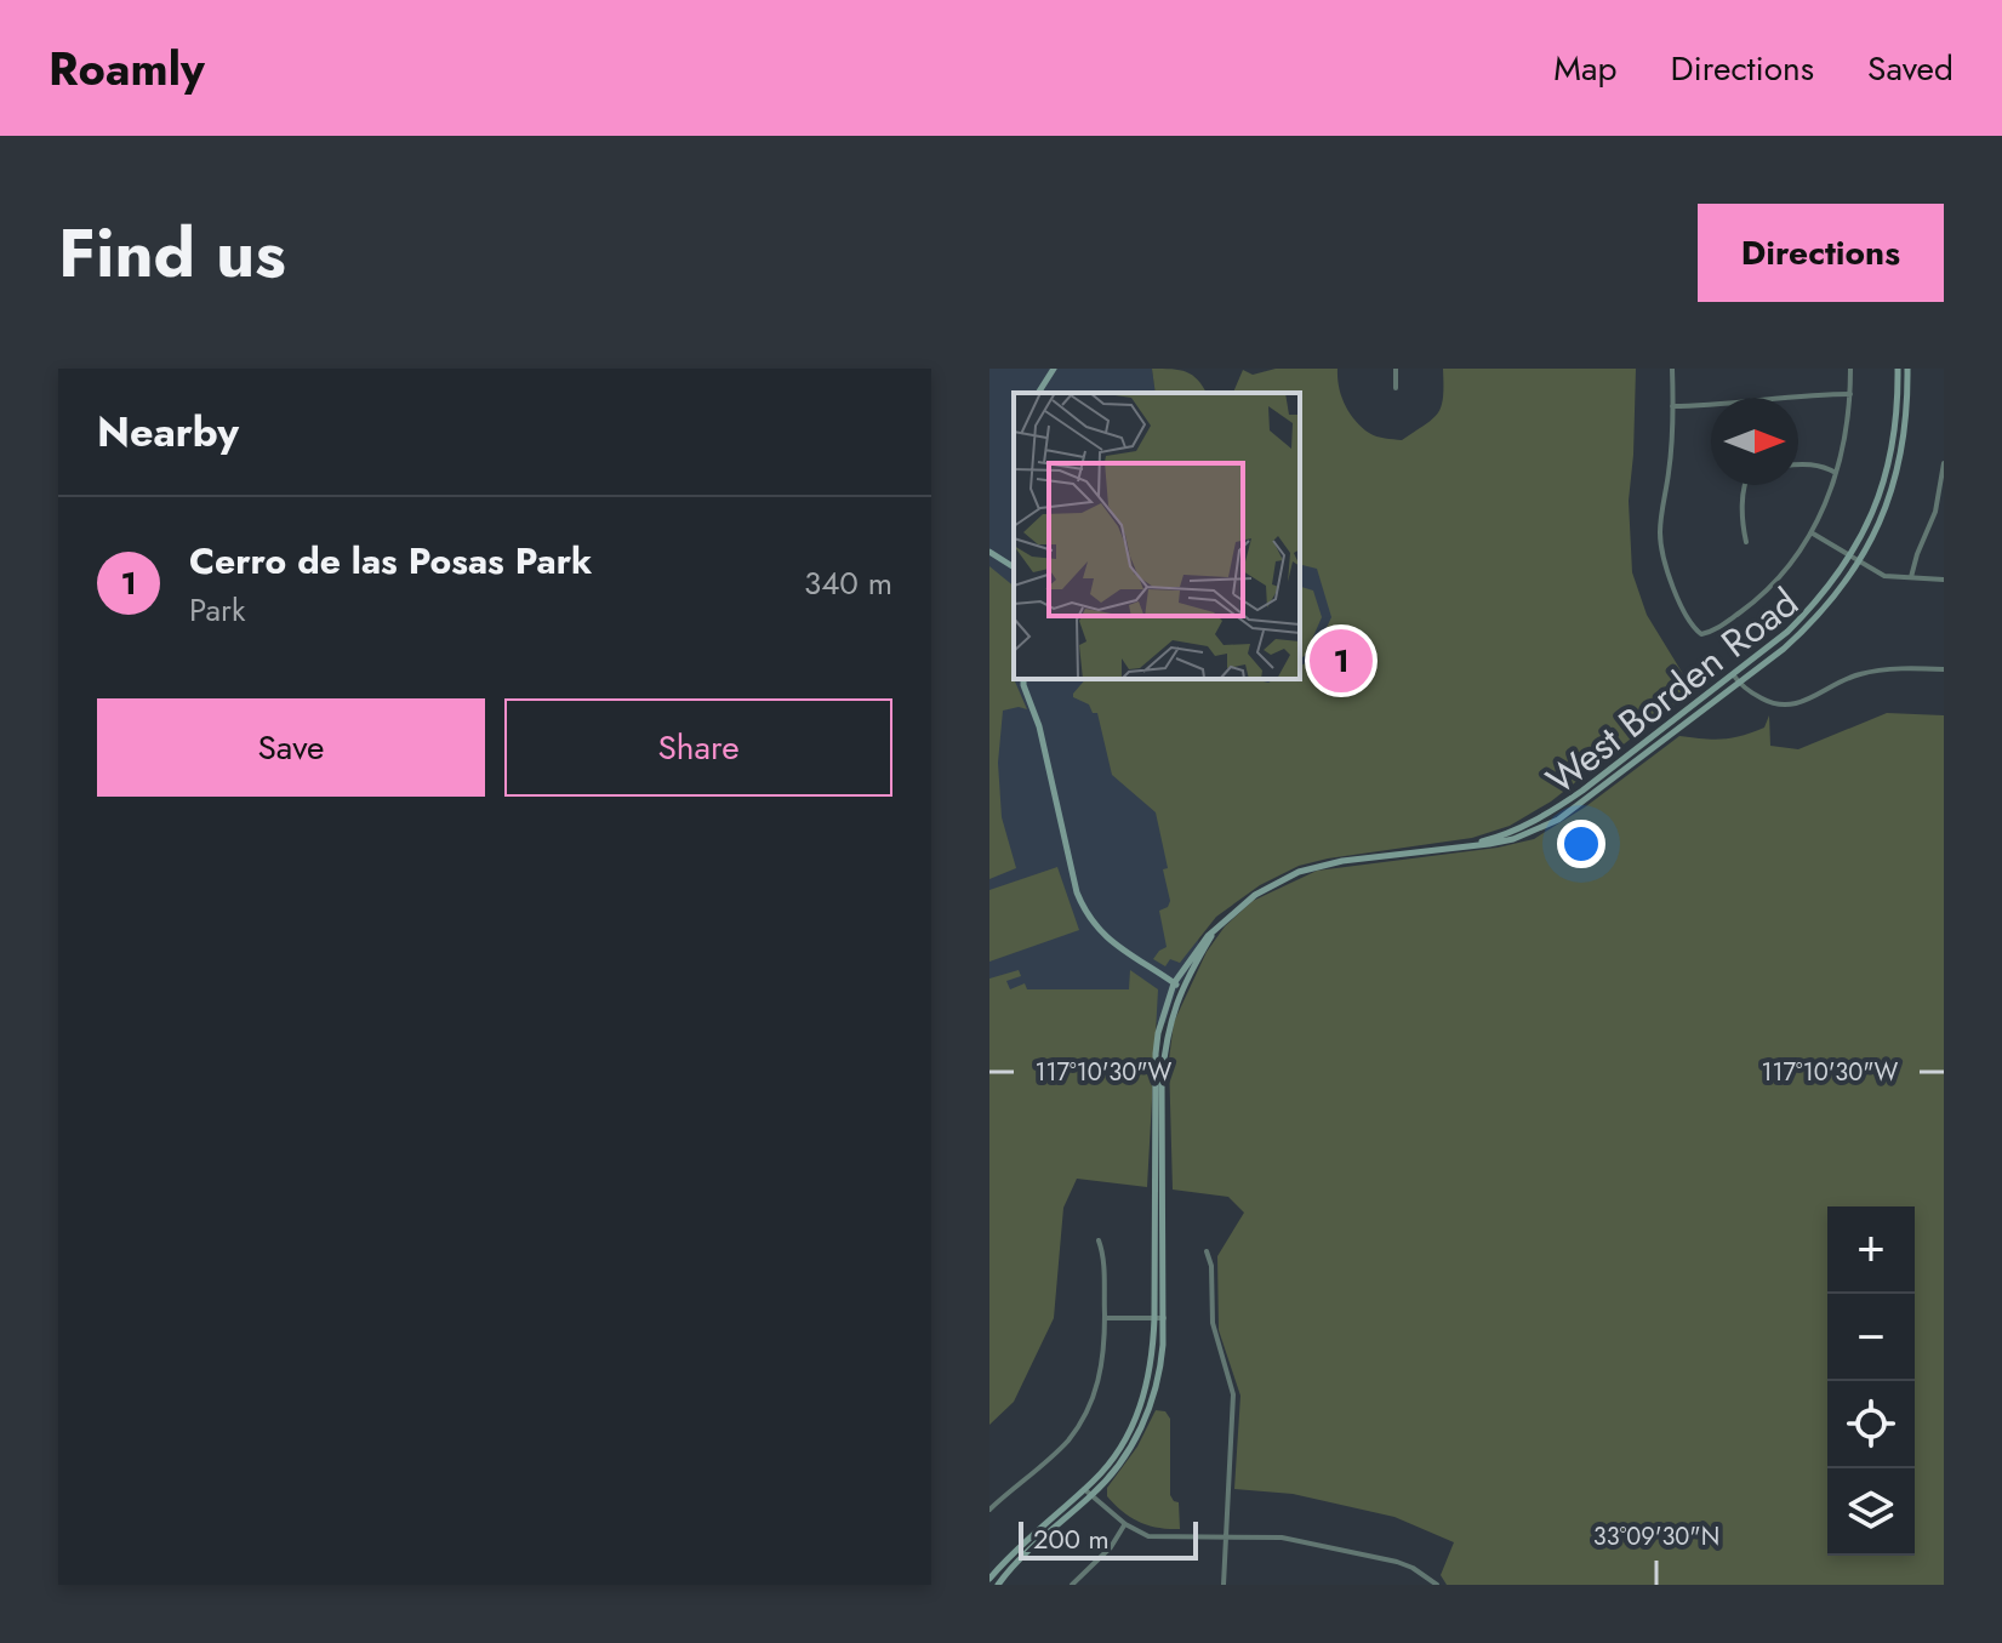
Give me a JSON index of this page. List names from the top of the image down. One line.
{"streets":{"main road":["West Borden Road"]},"scale_bar":"200 m","north":"right","page":{"header":"Roamly","nav":["Map","Directions","Saved"],"title":"Find us","buttons":["Directions",["Save","Share"]],"heading":"Nearby","list":[{"mark":"1","name":"Cerro de las Posas Park","note":"Park","value":"340 m"}],"pins":"1","map_buttons":["+","−"],"scale":"200 m"},"coordinates":["117°10'30\"W","33°09'30\"N"]}
